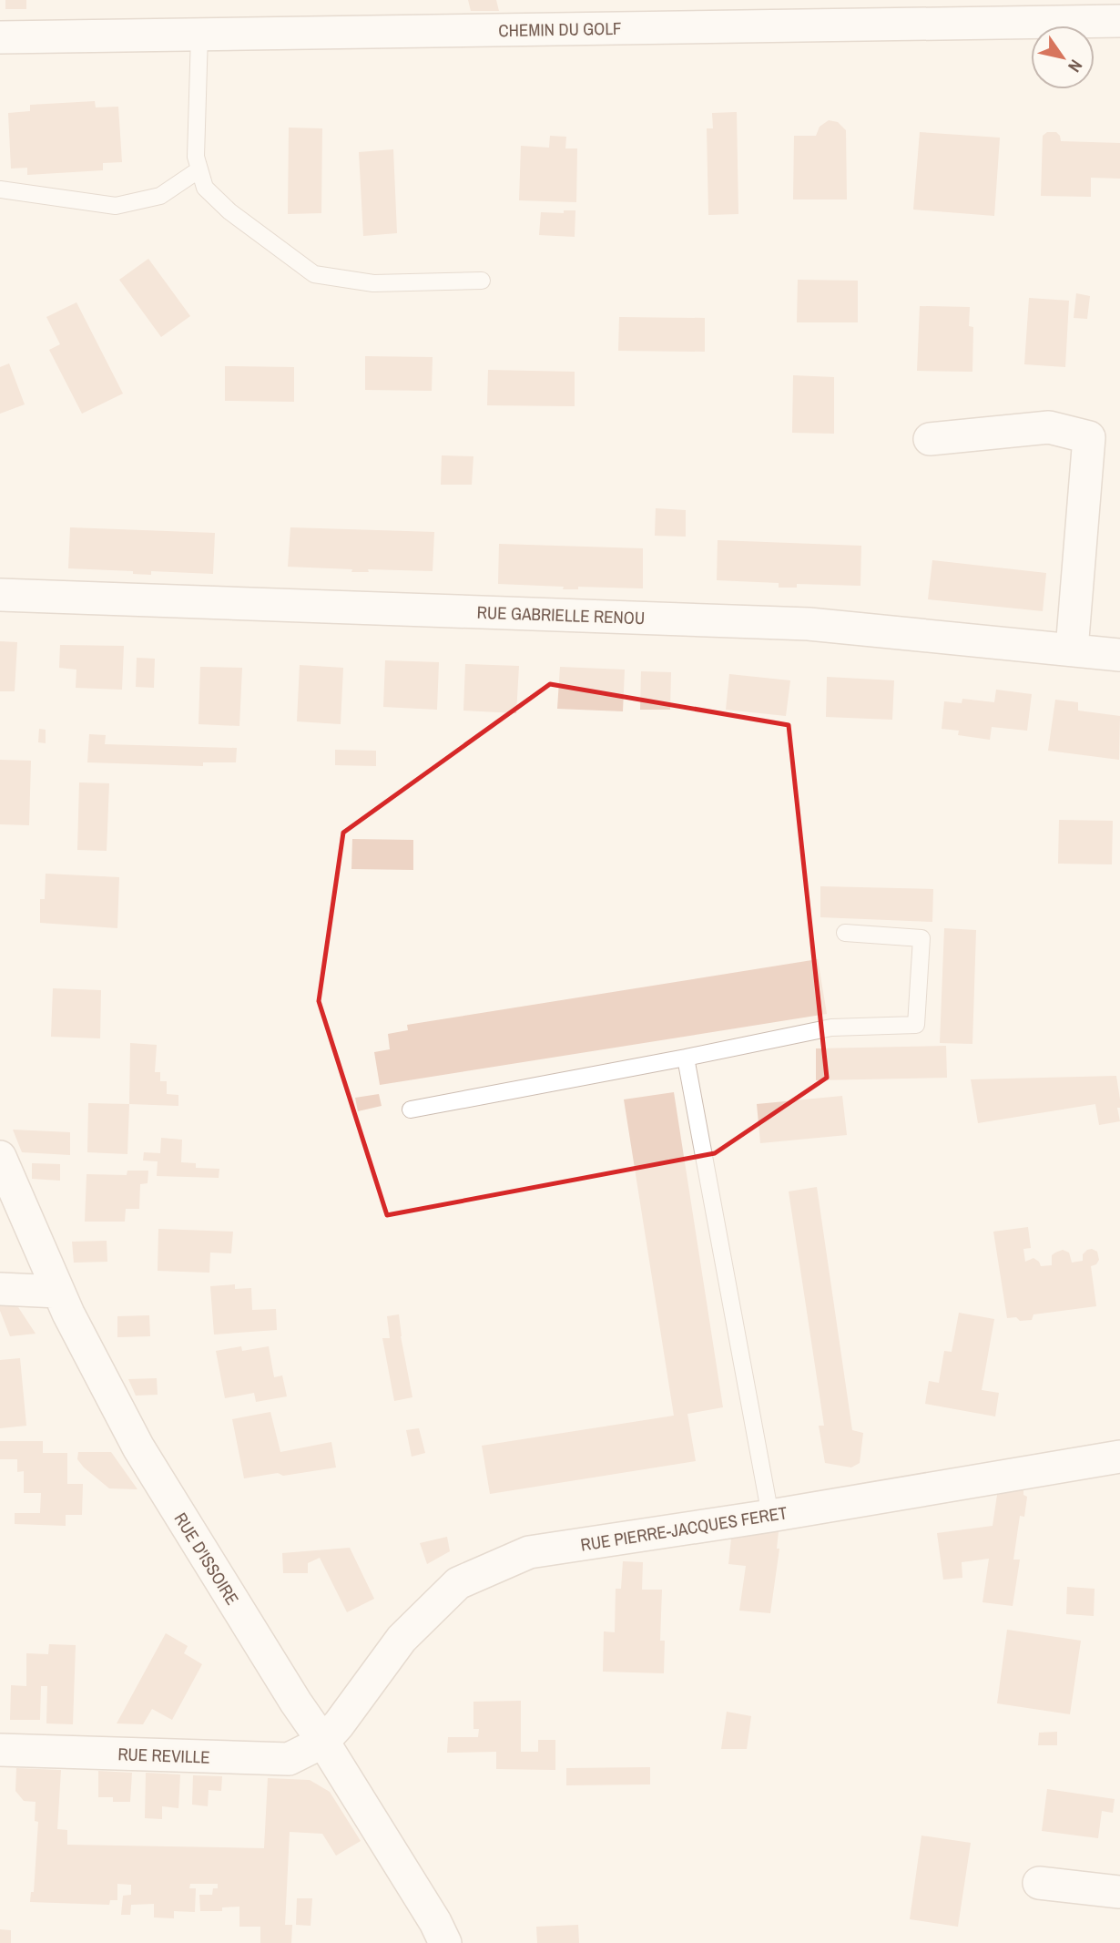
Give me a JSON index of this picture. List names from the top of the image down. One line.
{"streets":{"street":["CHEMIN DU GOLF","RUE GABRIELLE RENOU","RUE PIERRE-JACQUES FERET","RUE D'ISSOIRE","RUE REVILLE"]},"crossings":[["RUE PIERRE-JACQUES FERET","RUE D'ISSOIRE"],["RUE PIERRE-JACQUES FERET","RUE REVILLE"],["RUE D'ISSOIRE","RUE REVILLE"]],"north":"bottom right"}
